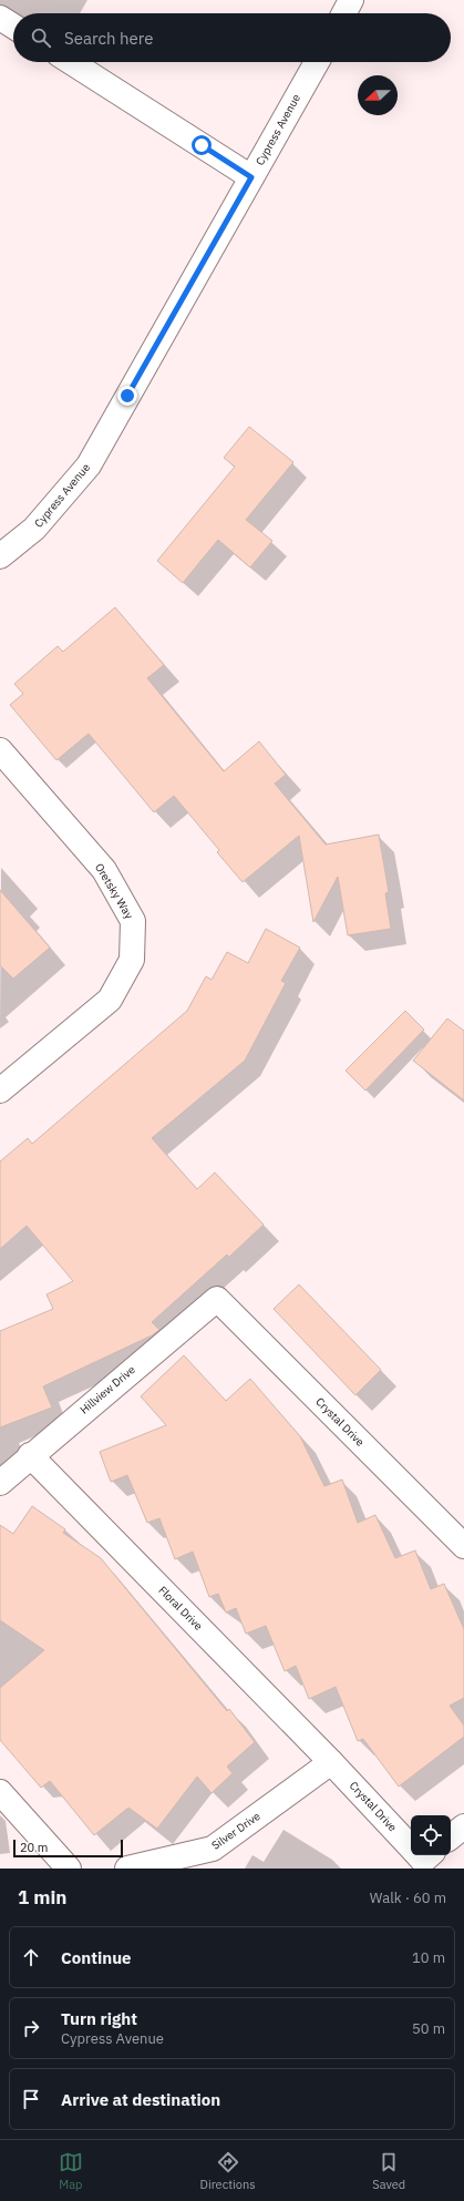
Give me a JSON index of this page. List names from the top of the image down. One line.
{"streets":{"street":["Cypress Avenue","Oretsky Way","Hillview Drive","Crystal Drive","Floral Drive","Silver Drive"]},"crossings":[["Hillview Drive","Crystal Drive"],["Hillview Drive","Floral Drive"],["Crystal Drive","Floral Drive"],["Crystal Drive","Silver Drive"],["Floral Drive","Silver Drive"]],"scale_bar":"20 m","north":"left","page":{"search":"Search here","scale":"20 m","heading":["1 min","Walk · 60 m"],"list":[["Continue","10 m"],["Turn right","Cypress Avenue","50 m"],"Arrive at destination"],"nav":["Map","Directions","Saved"]}}
